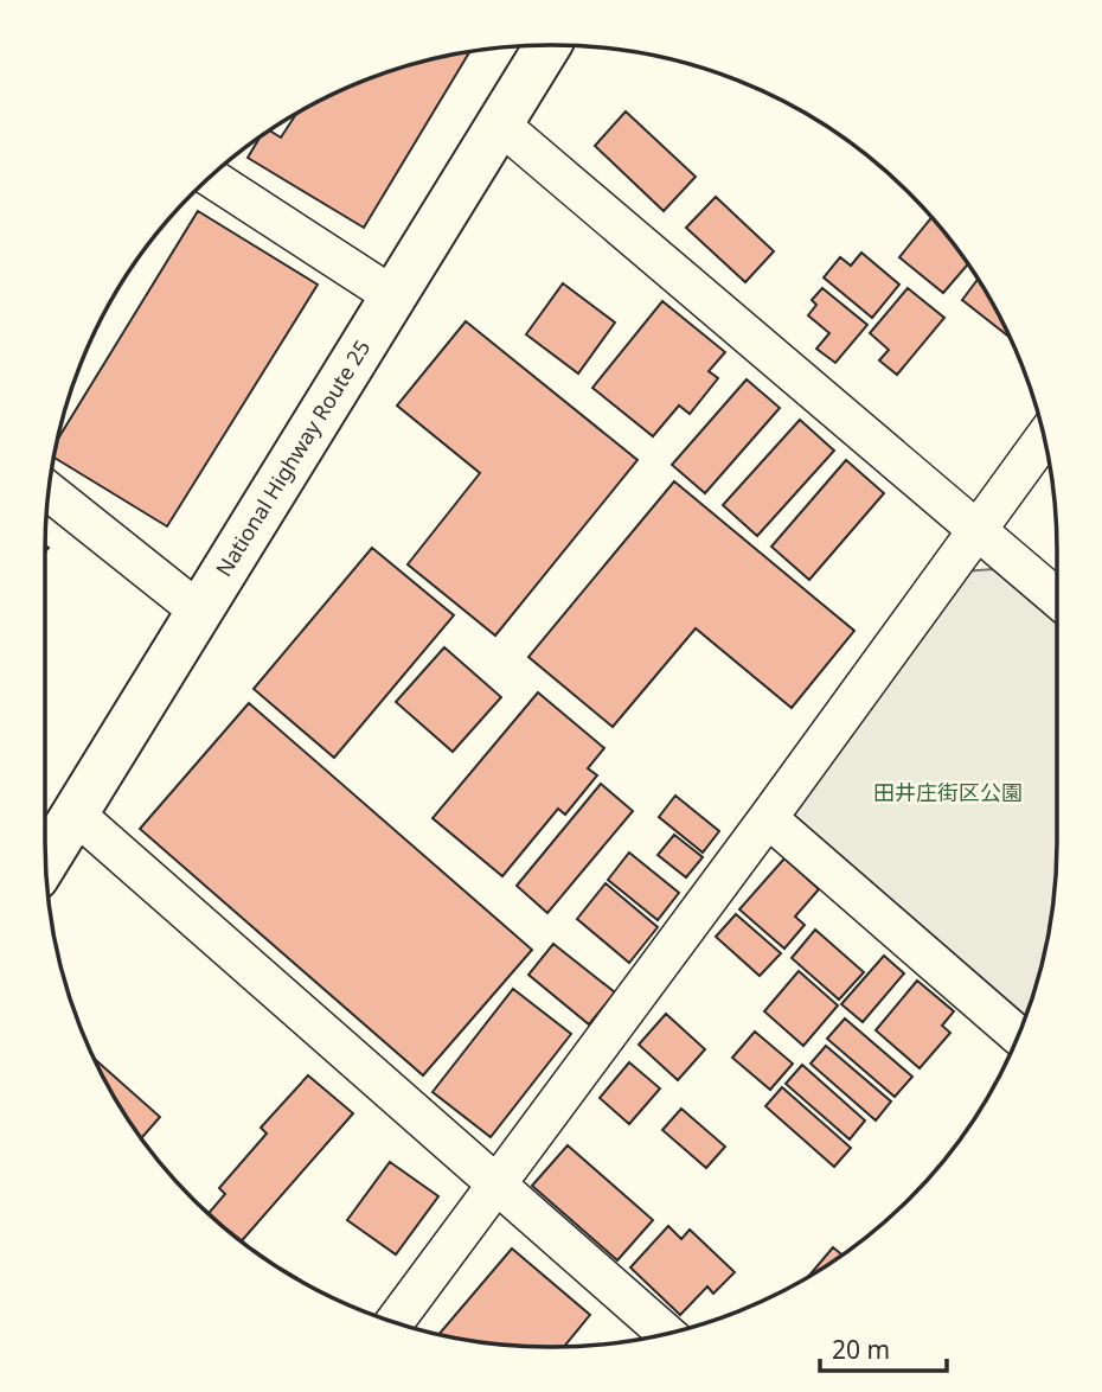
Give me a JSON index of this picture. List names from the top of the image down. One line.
{"streets":{"highway":["National Highway Route 25"]},"parks":["田井庄街区公園"],"scale_bar":"20 m"}
